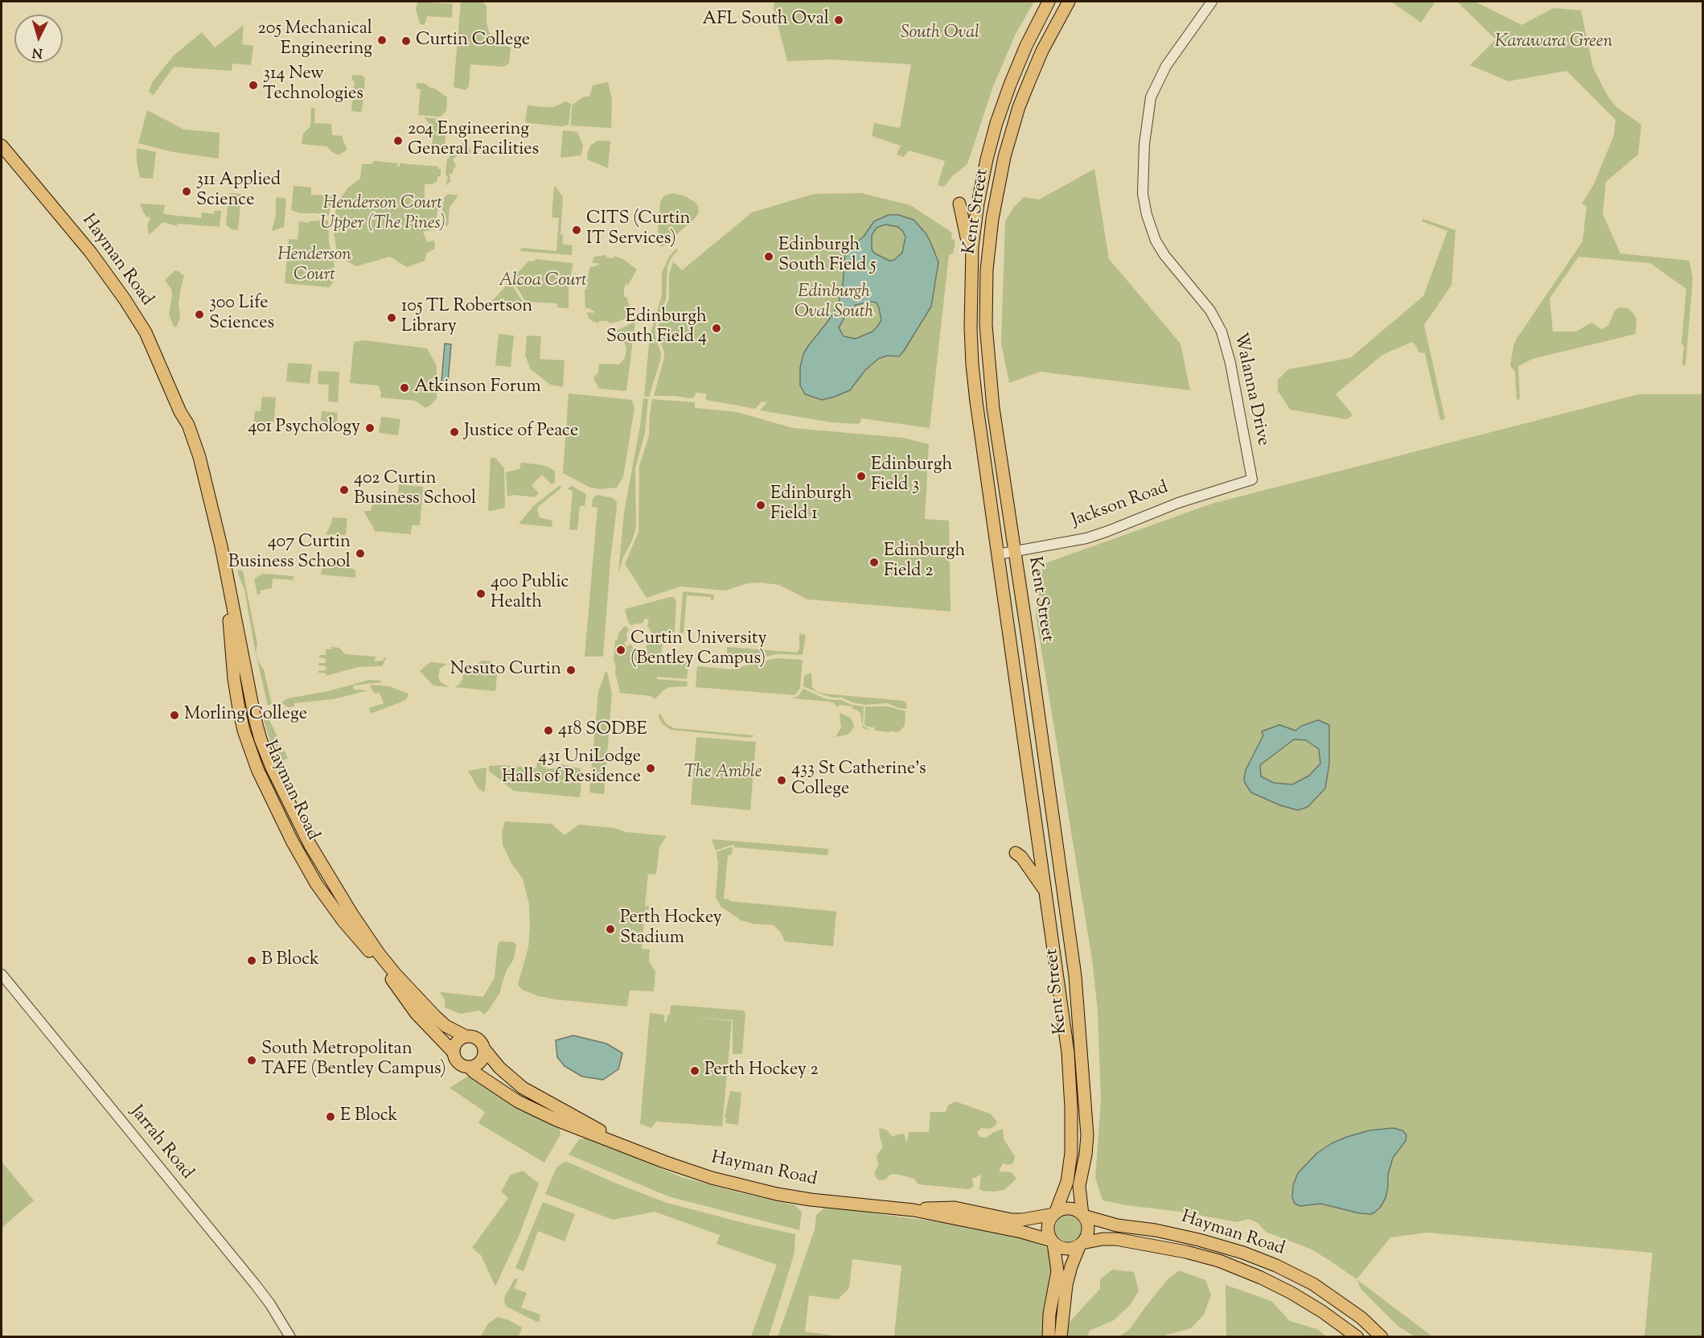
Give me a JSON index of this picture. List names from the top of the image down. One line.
{"streets":{"main road":["Kent Street","Hayman Road"],"street":["Walanna Drive","Jackson Road","Jarrah Road"]},"crossings":[["Kent Street","Hayman Road"],["Kent Street","Jackson Road"],["Walanna Drive","Jackson Road"]],"parks":["South Oval","Karawara Green","Henderson Court Upper (The Pines)","Henderson Court","Alcoa Court","Edinburgh Oval South","The Amble"],"places":["AFL South Oval","205 Mechanical Engineering","Curtin College","314 New Technologies","204 Engineering General Facilities","311 Applied Science","CITS (Curtin IT Services)","Edinburgh South Field 5","300 Life Sciences","105 TL Robertson Library","Edinburgh South Field 4","Atkinson Forum","401 Psychology","Justice of Peace","Edinburgh Field 3","402 Curtin Business School","Edinburgh Field 1","407 Curtin Business School","Edinburgh Field 2","400 Public Health","Curtin University (Bentley Campus)","Nesuto Curtin","Morling College","418 SODBE","431 UniLodge Halls of Residence","433 St Catherine's College","Perth Hockey Stadium","B Block","South Metropolitan TAFE (Bentley Campus)","Perth Hockey 2","E Block"],"north":"bottom"}
